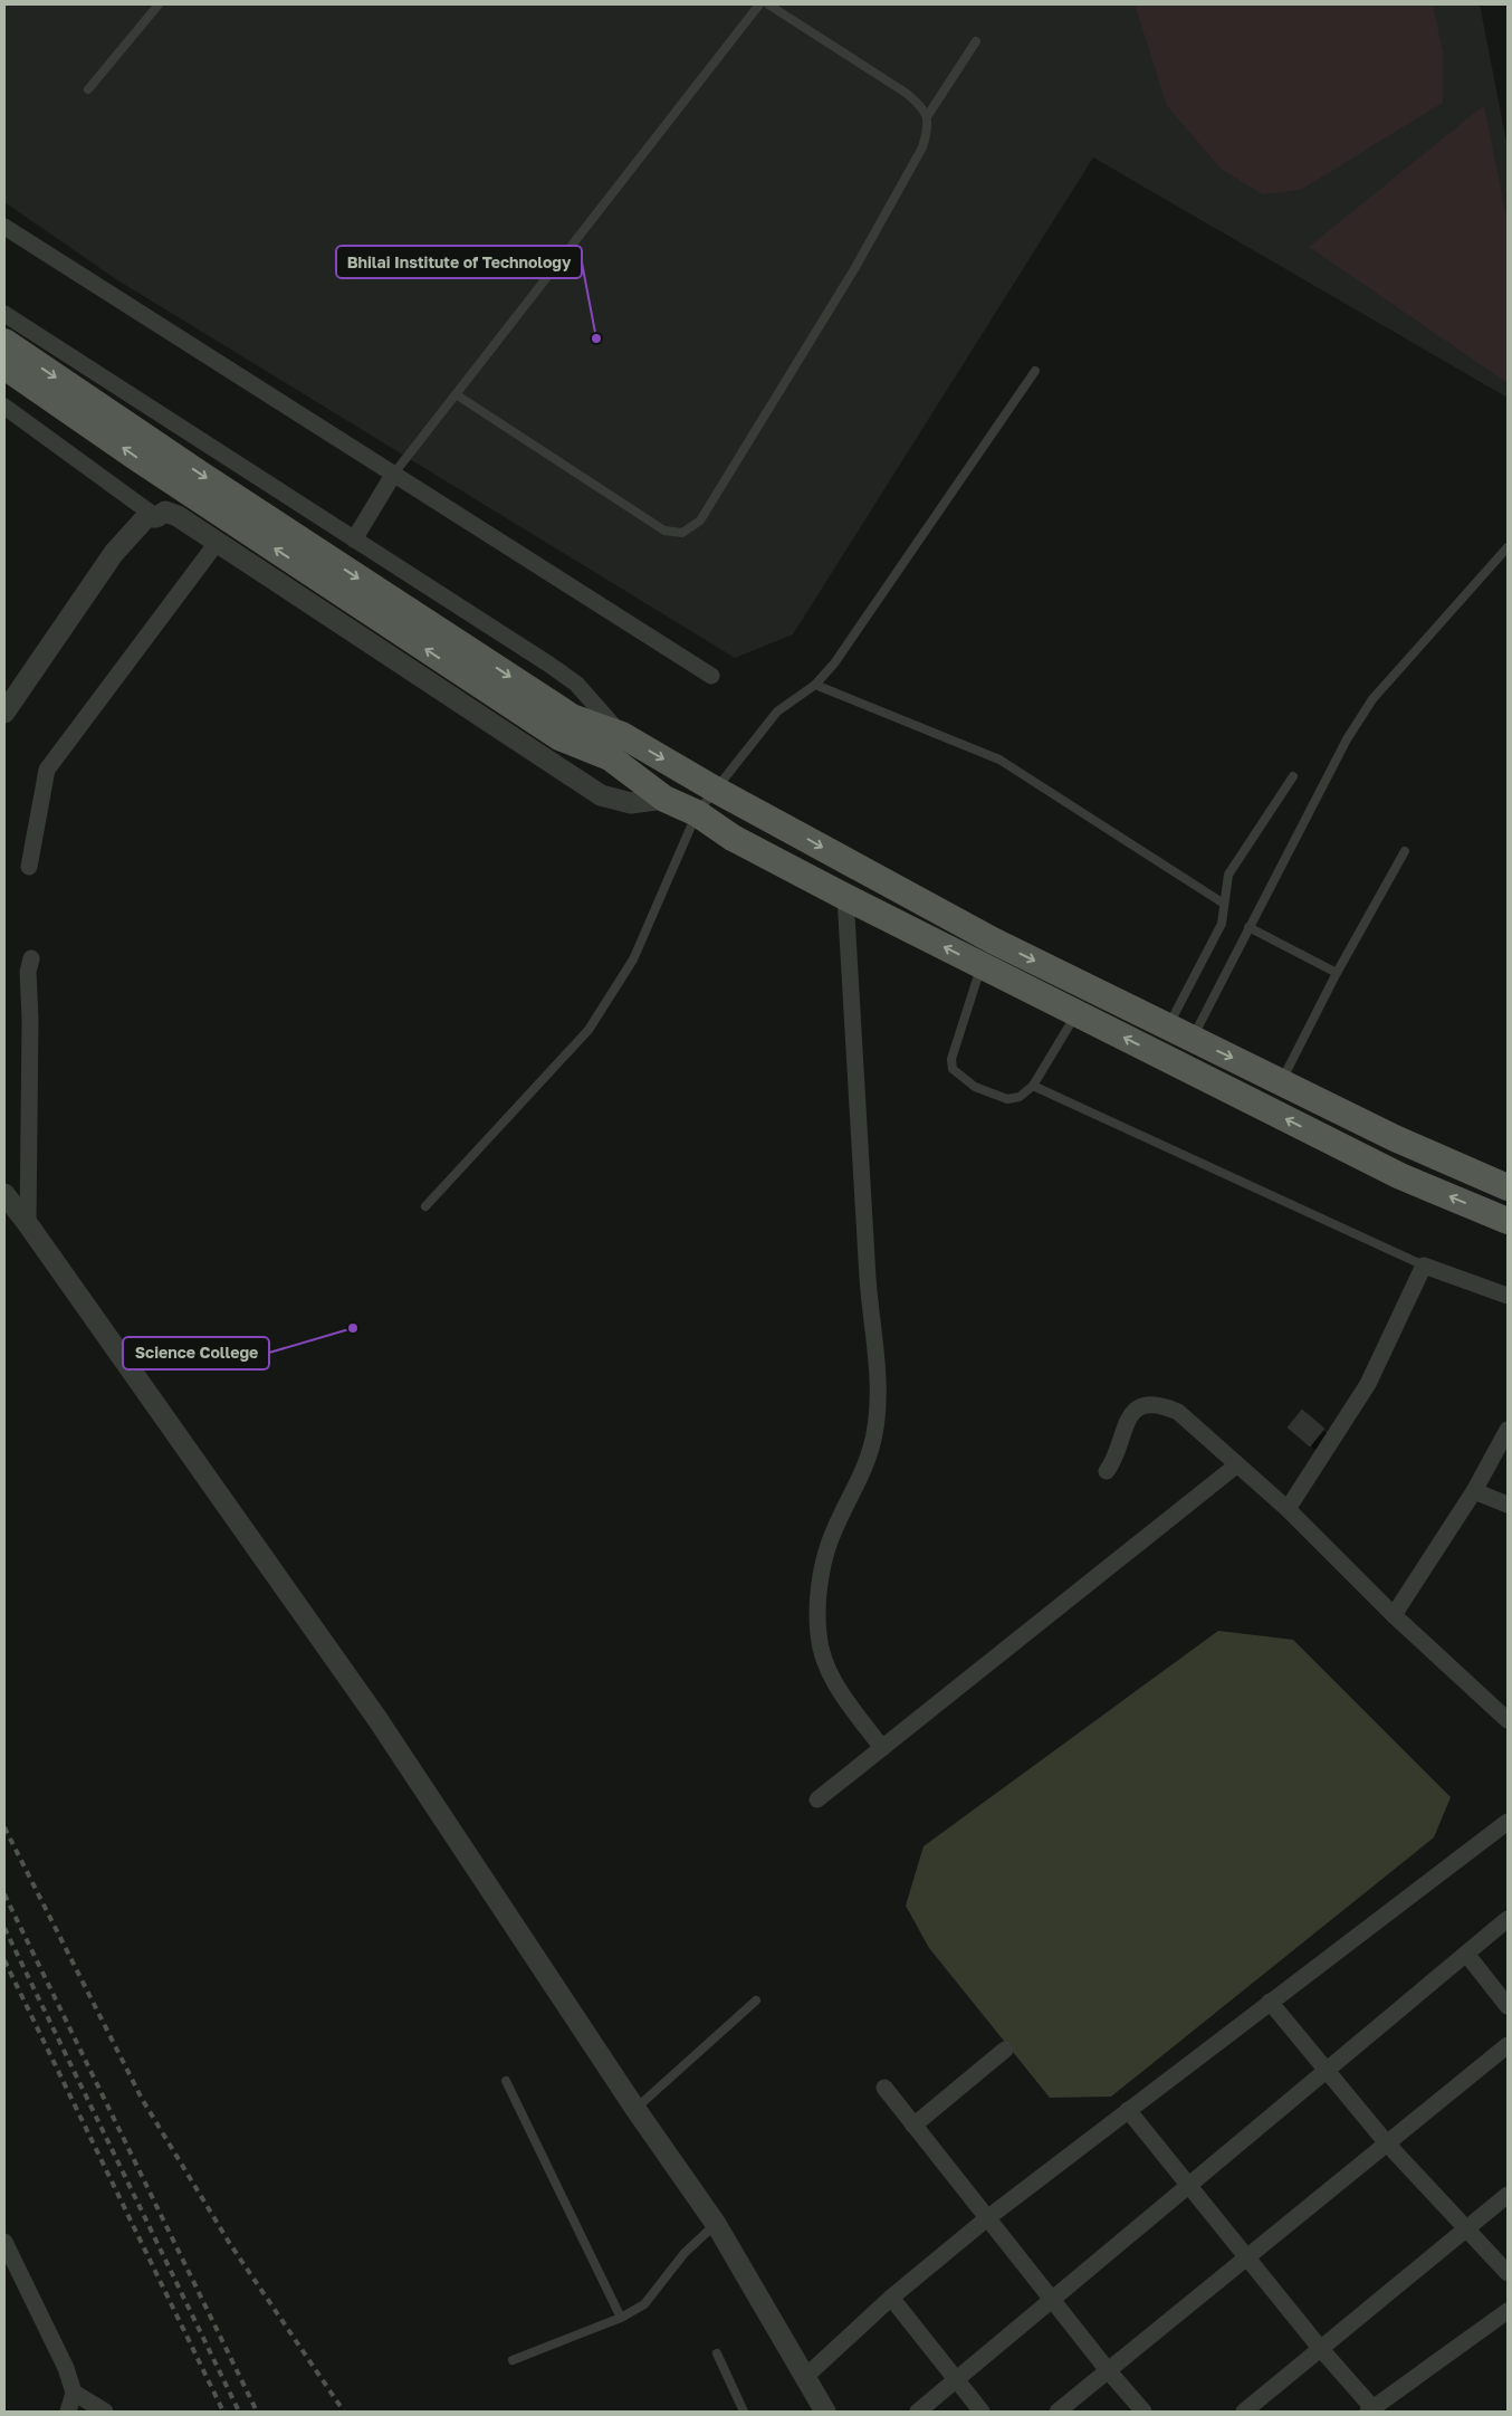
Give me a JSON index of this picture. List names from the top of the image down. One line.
{"places":["Bhilai Institute of Technology","Science College"]}
